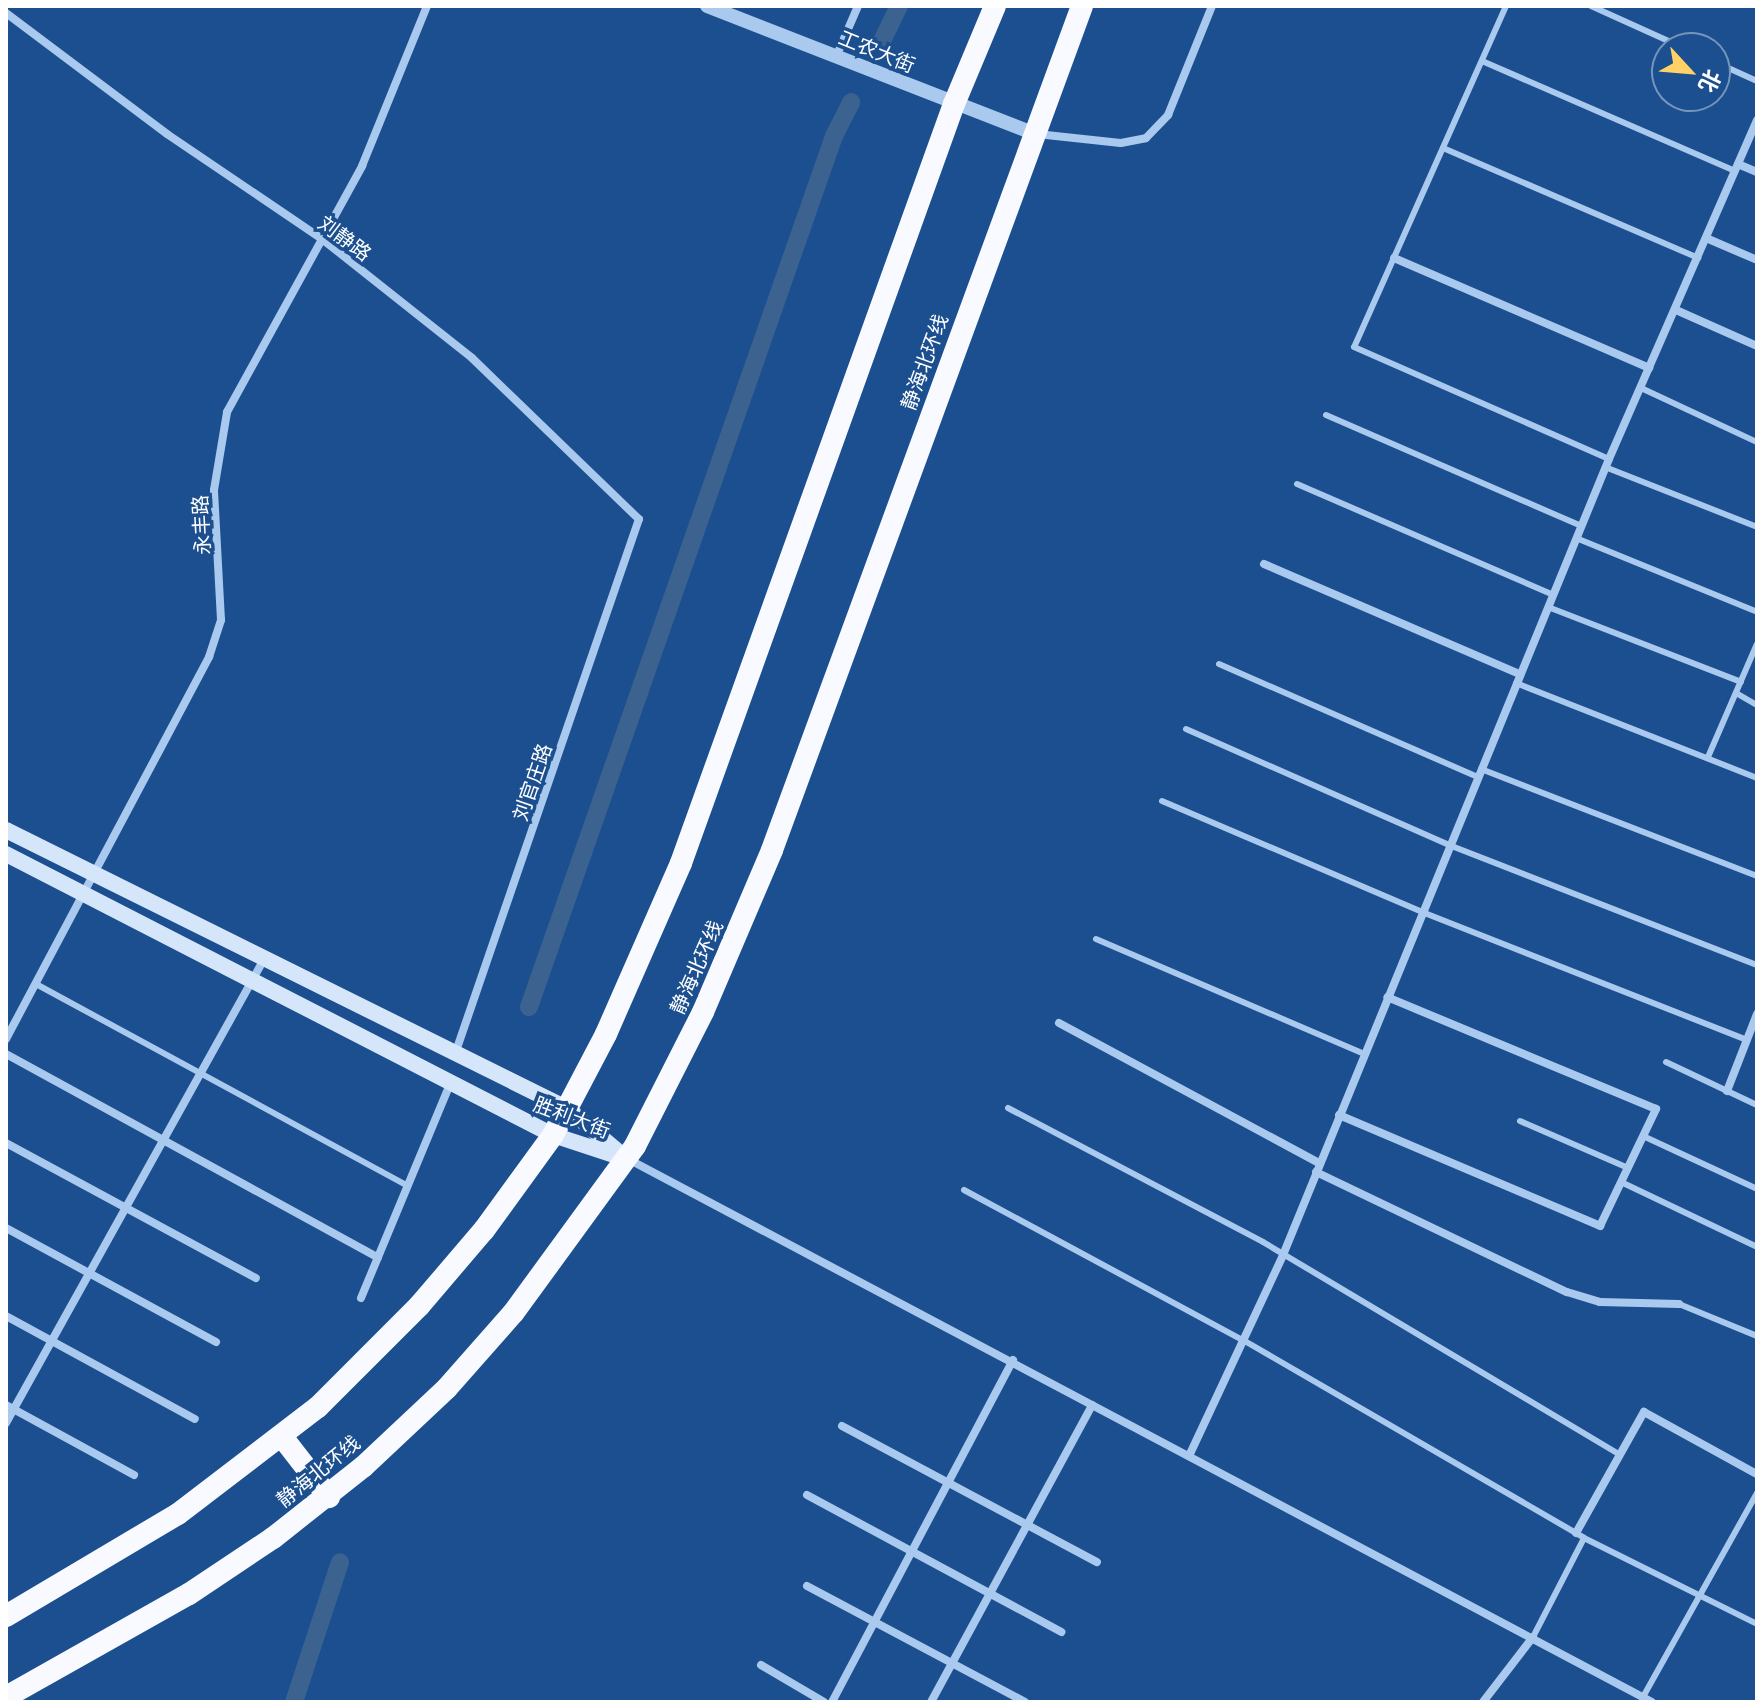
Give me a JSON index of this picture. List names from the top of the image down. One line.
{"streets":{"highway":["静海北环线"],"main road":["胜利大街"],"street":["工农大街","刘静路","永丰路","刘官庄路"]},"crossings":[["工农大街","静海北环线"],["刘静路","永丰路"],["刘静路","刘官庄路"],["静海北环线","胜利大街"],["永丰路","胜利大街"],["刘官庄路","胜利大街"]],"north":"bottom right"}
